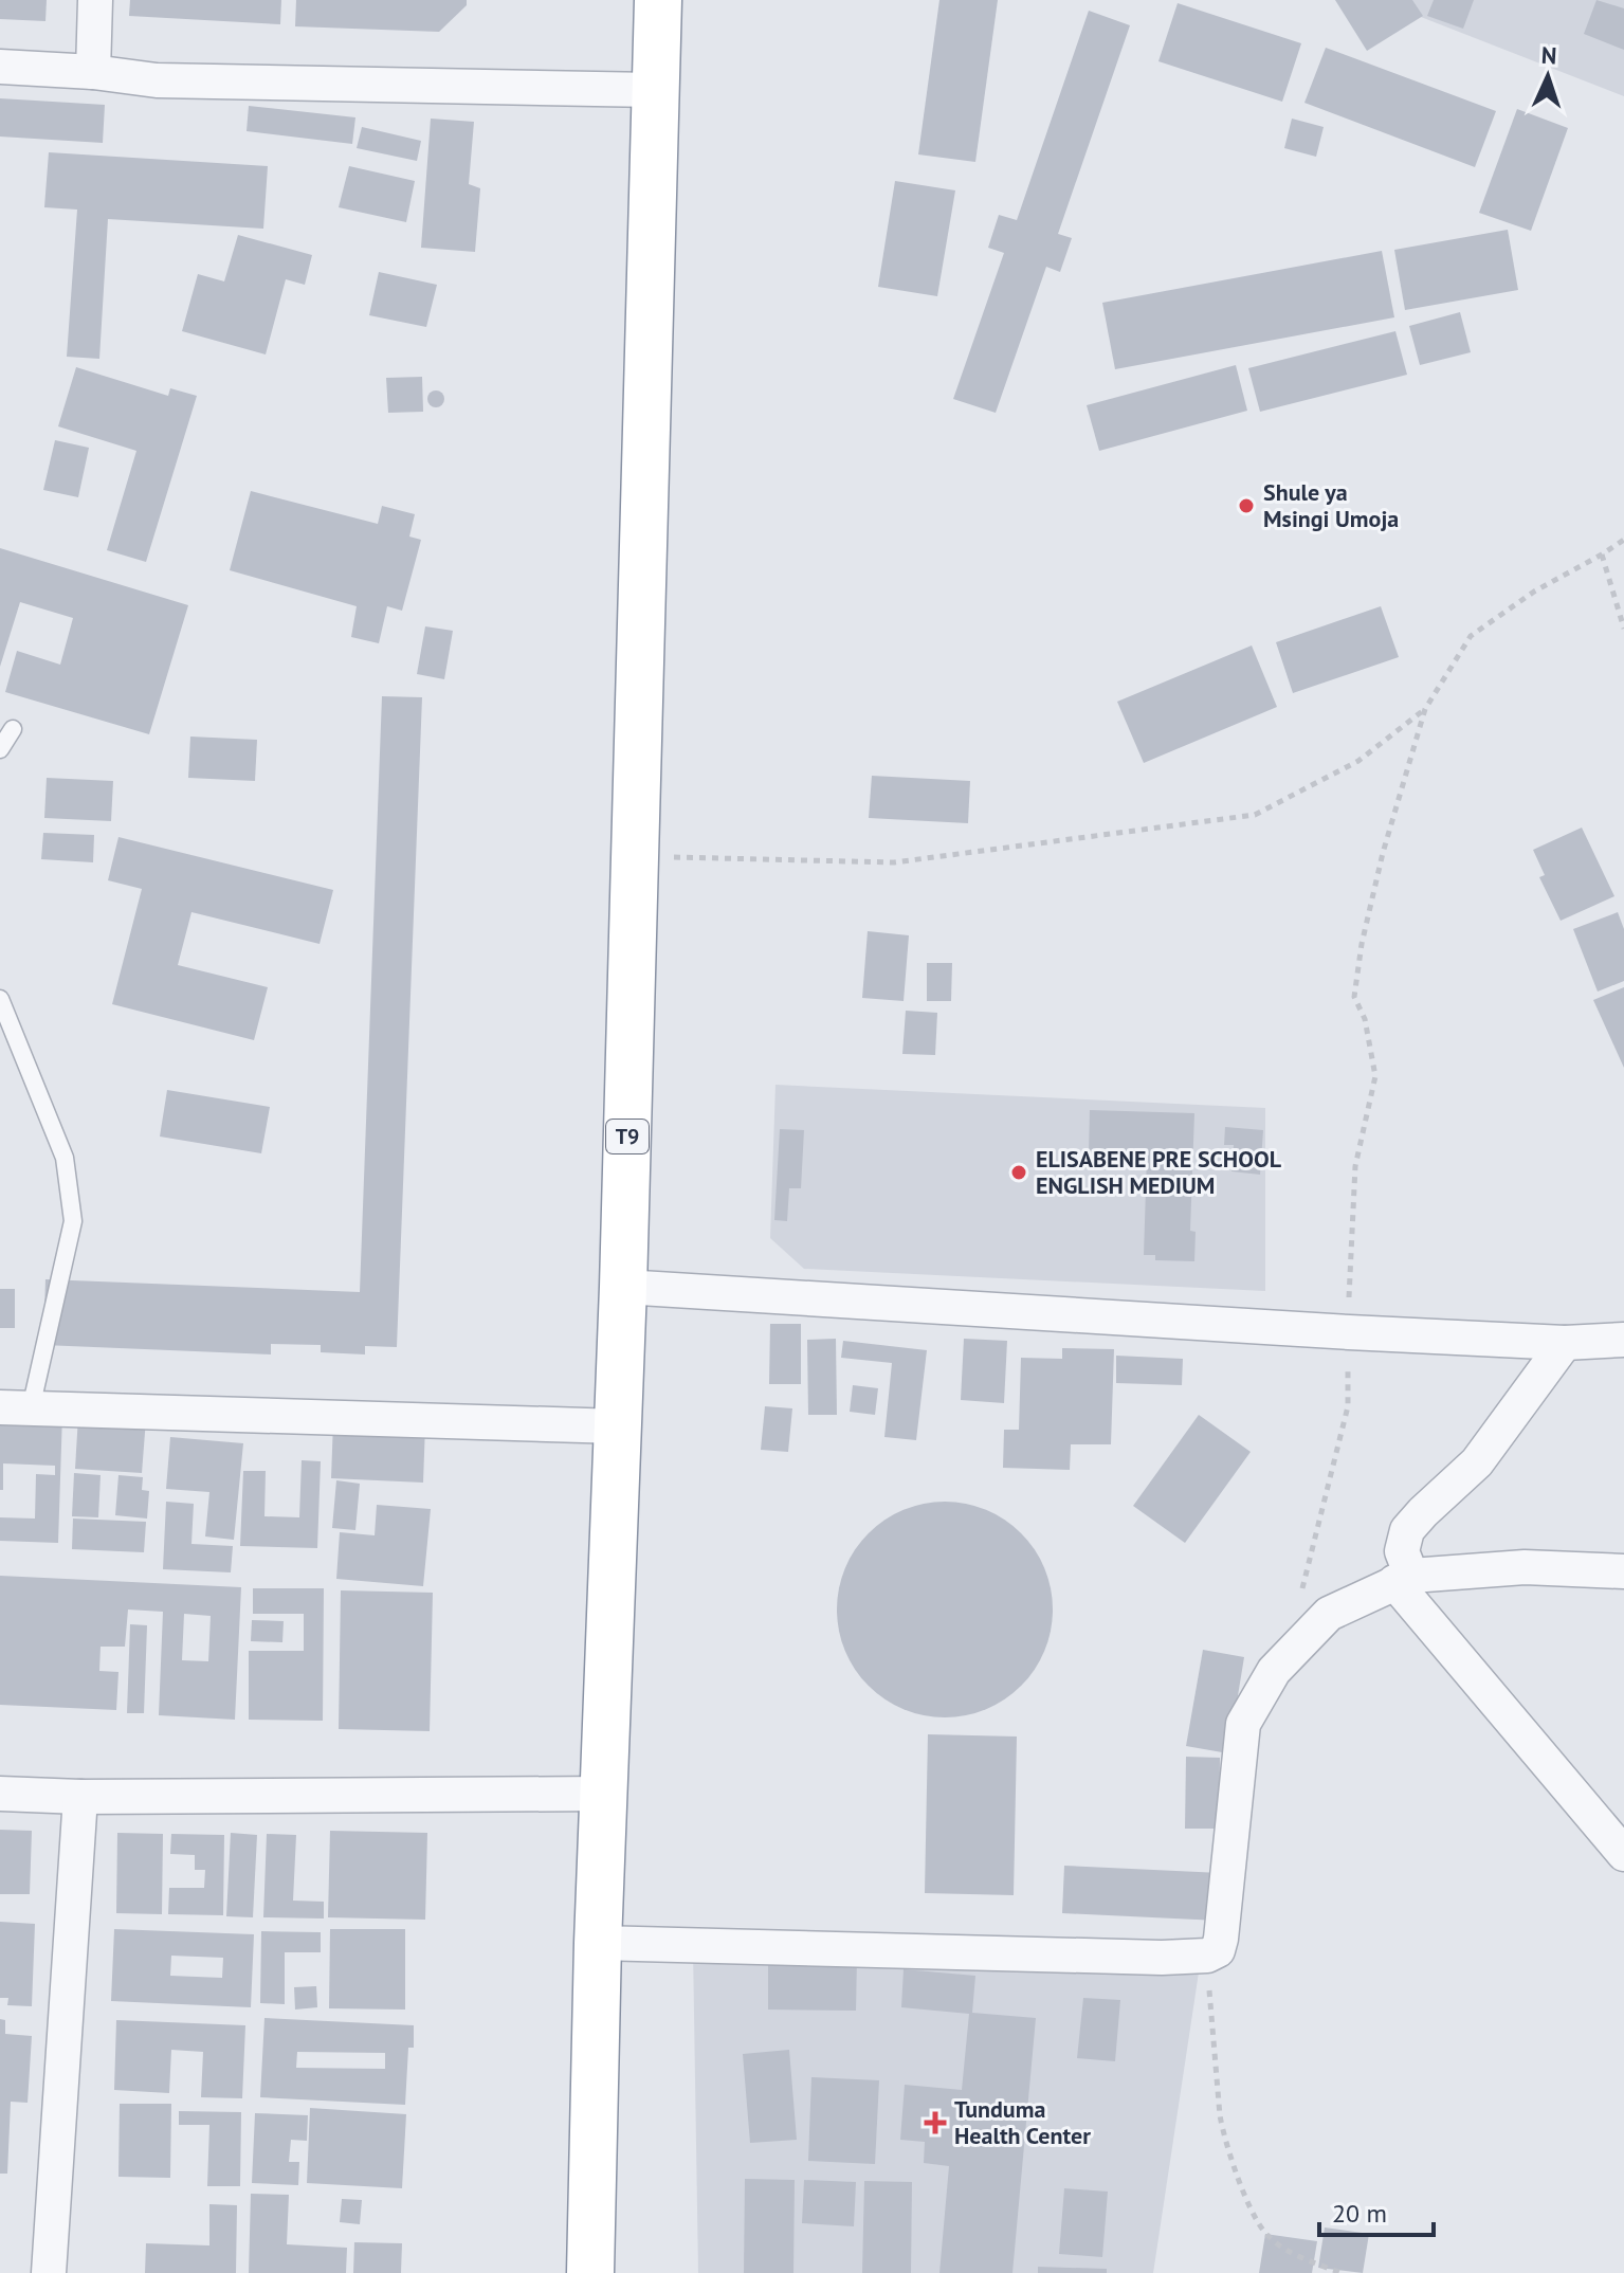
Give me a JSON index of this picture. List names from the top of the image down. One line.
{"streets":{"highway":["T9"]},"places":{"other":["Shule ya Msingi Umoja","ELISABENE PRE SCHOOL ENGLISH MEDIUM"],"health":["Tunduma Health Center"]},"scale_bar":"20 m","north":"top"}
